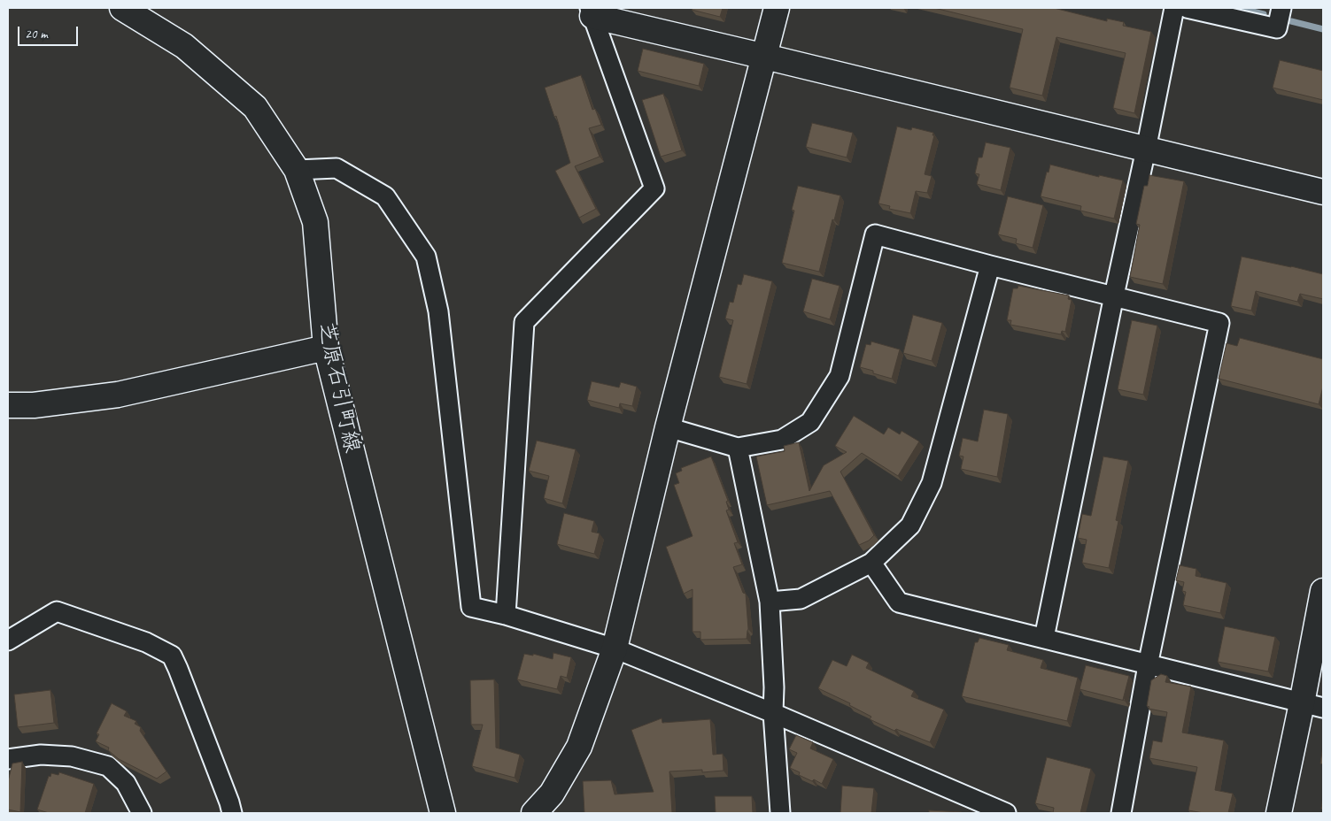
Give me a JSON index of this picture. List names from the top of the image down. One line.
{"streets":{"street":["芝原石引町線"]},"scale_bar":"20 m"}
